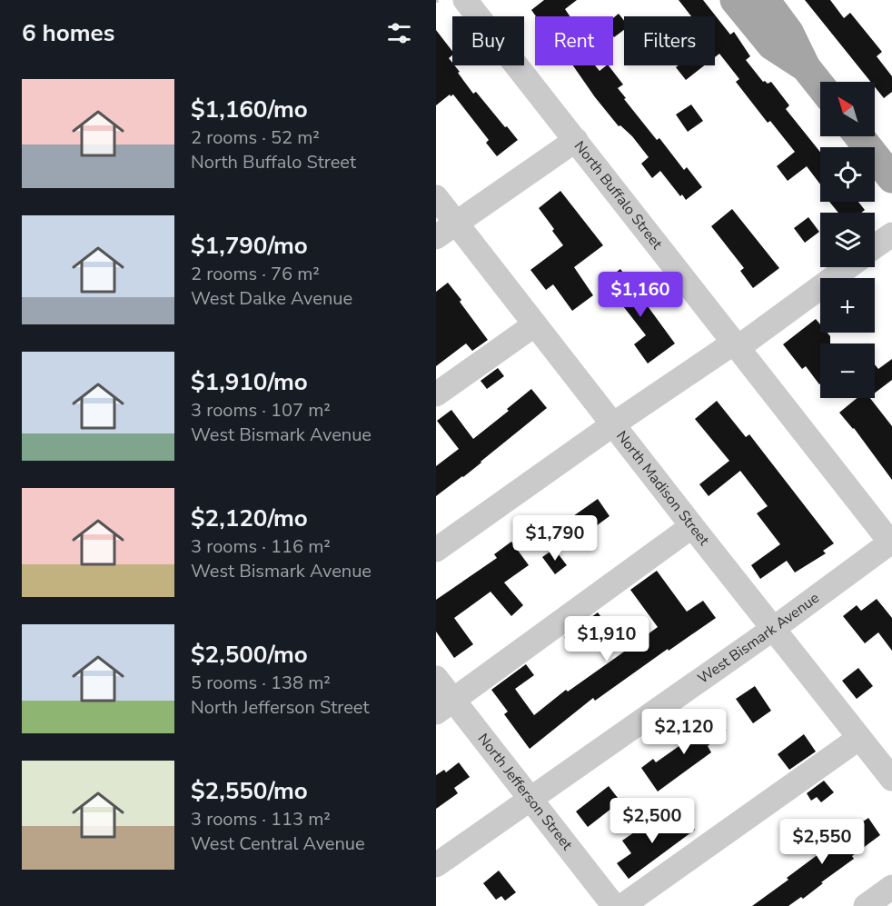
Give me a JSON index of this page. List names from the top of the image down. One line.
{"streets":{"street":["North Buffalo Street","North Madison Street","West Bismark Avenue","North Jefferson Street"]},"crossings":[["North Buffalo Street","West Bismark Avenue"],["North Madison Street","West Bismark Avenue"],["West Bismark Avenue","North Jefferson Street"]],"north":"top left","page":{"heading":"6 homes","chip":["Buy","Rent","Filters"],"list":[{"name":"$1,160/mo","note":"2 rooms · 52 m² · North Buffalo Street"},{"name":"$1,790/mo","note":"2 rooms · 76 m² · West Dalke Avenue"},{"name":"$1,910/mo","note":"3 rooms · 107 m² · West Bismark Avenue"},{"name":"$2,120/mo","note":"3 rooms · 116 m² · West Bismark Avenue"},{"name":"$2,500/mo","note":"5 rooms · 138 m² · North Jefferson Street"},{"name":"$2,550/mo","note":"3 rooms · 113 m² · West Central Avenue"}],"map_buttons":["+","−"],"price":["$1,160","$1,790","$1,910","$2,120","$2,500","$2,550"]}}
